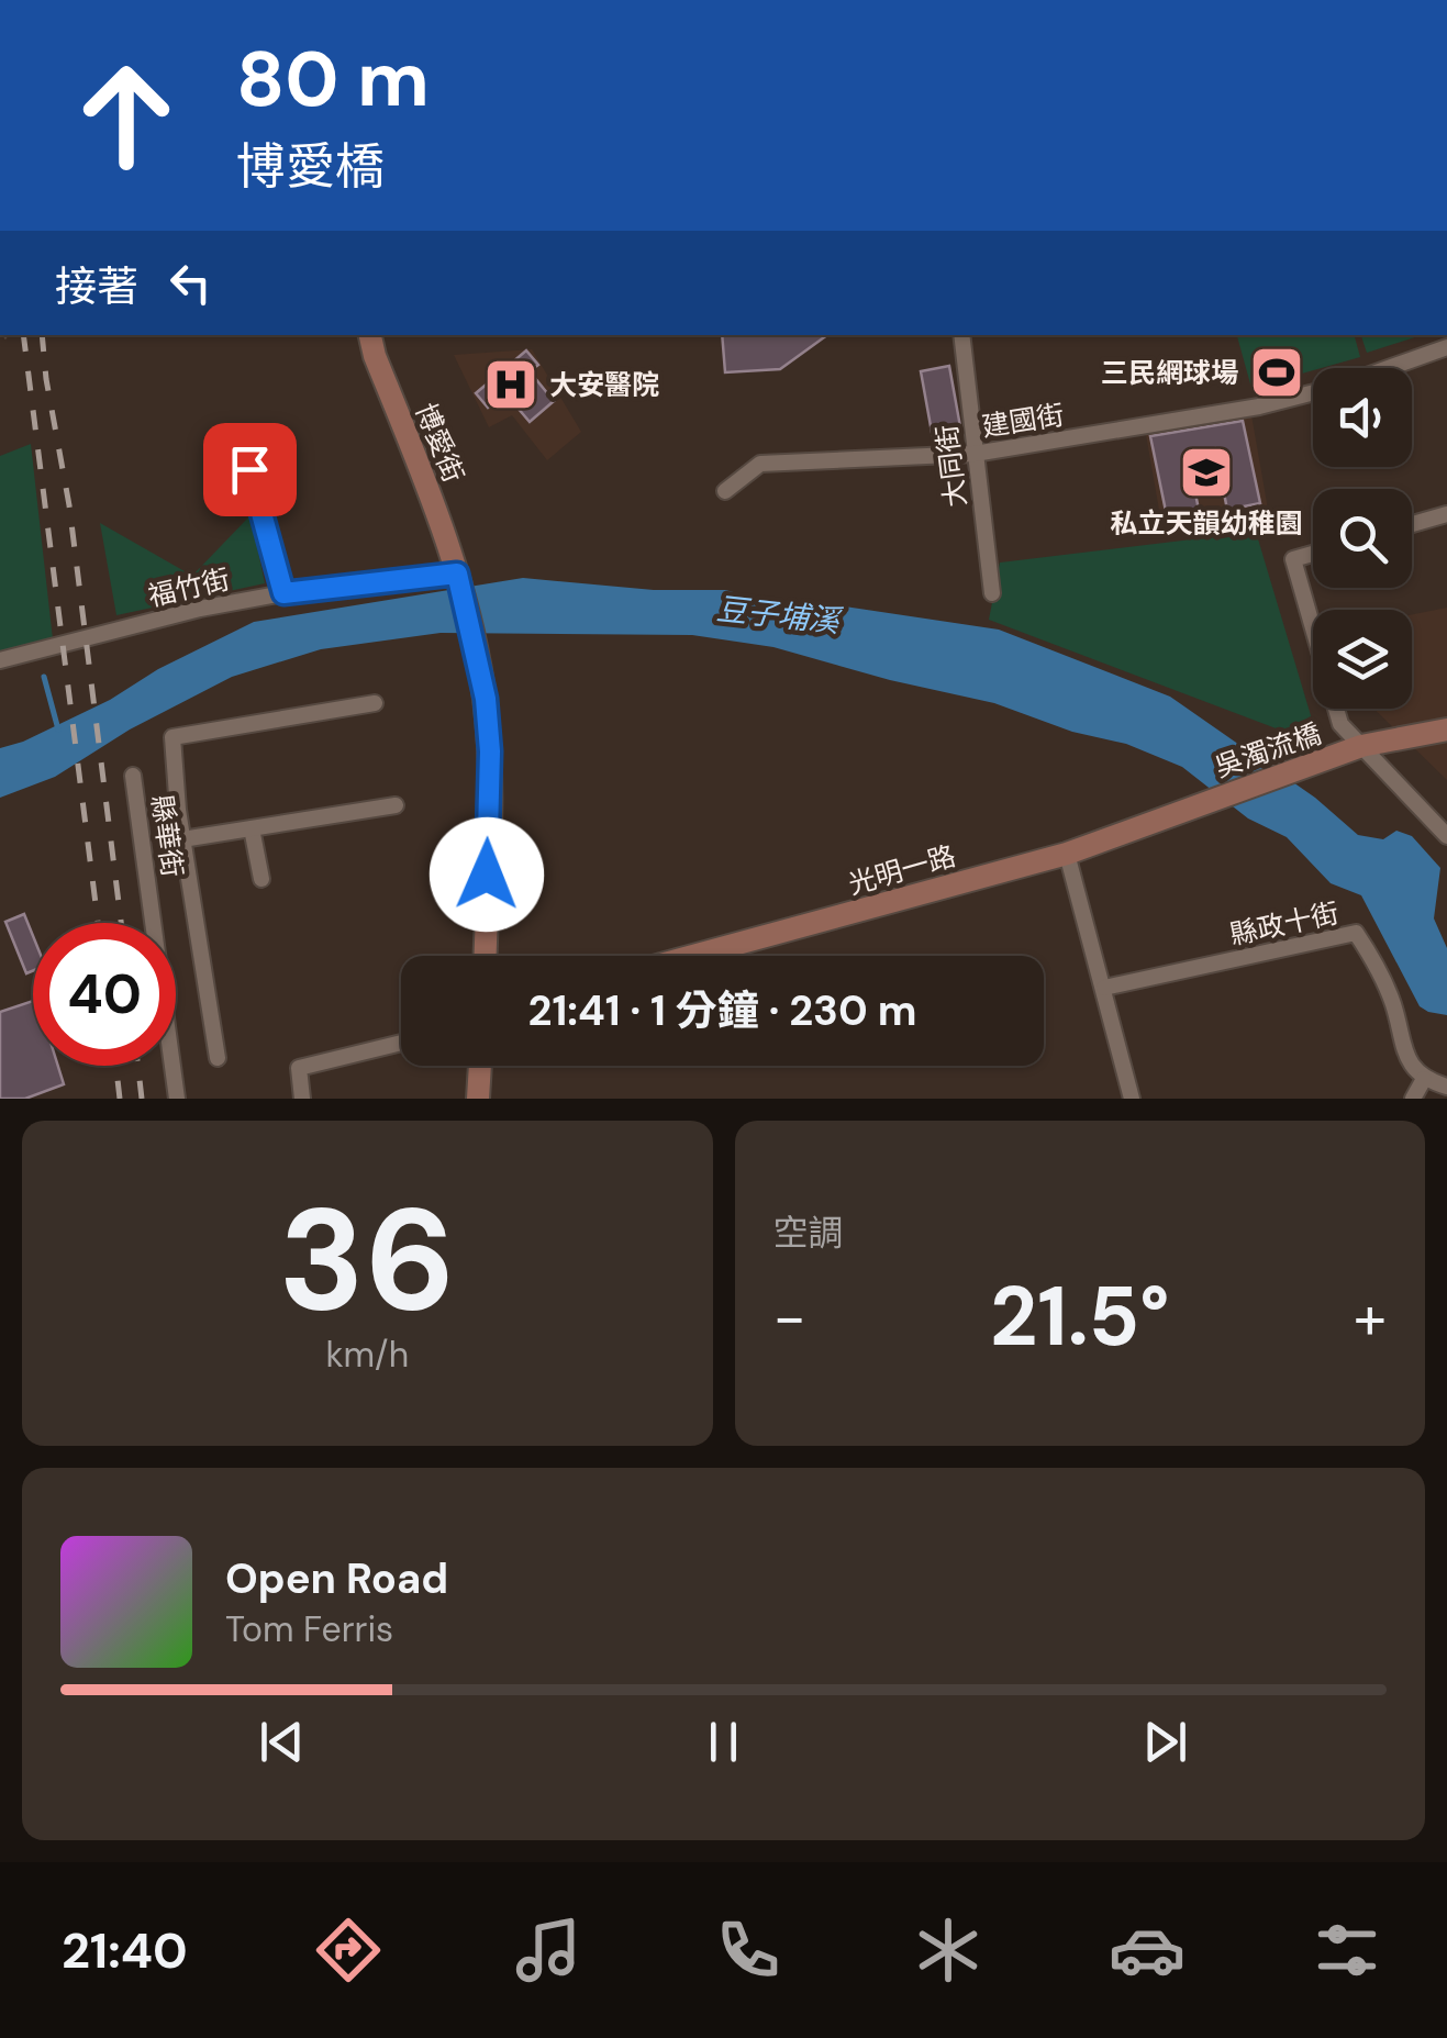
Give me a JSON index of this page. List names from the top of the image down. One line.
{"streets":{"street":["建國街","博愛街","大同街","福竹街","吳濁流橋","縣華街","光明一路","縣政十街"]},"crossings":[["建國街","大同街"],["博愛街","福竹街"],["吳濁流橋","光明一路"]],"water":["豆子埔溪"],"places":{"sports":["三民網球場"],"hospital":["大安醫院"],"school or university":["私立天韻幼稚園"]},"page":{"turn":["80 m","博愛橋"],"then":"接著","limit":"40","trip":"21:41 · 1 分鐘 · 230 m","tile":[["36","km/h"],"空調"],"heat":["−","21.5°","+"],"song":["Open Road","Tom Ferris"],"tabs":"21:40"}}
